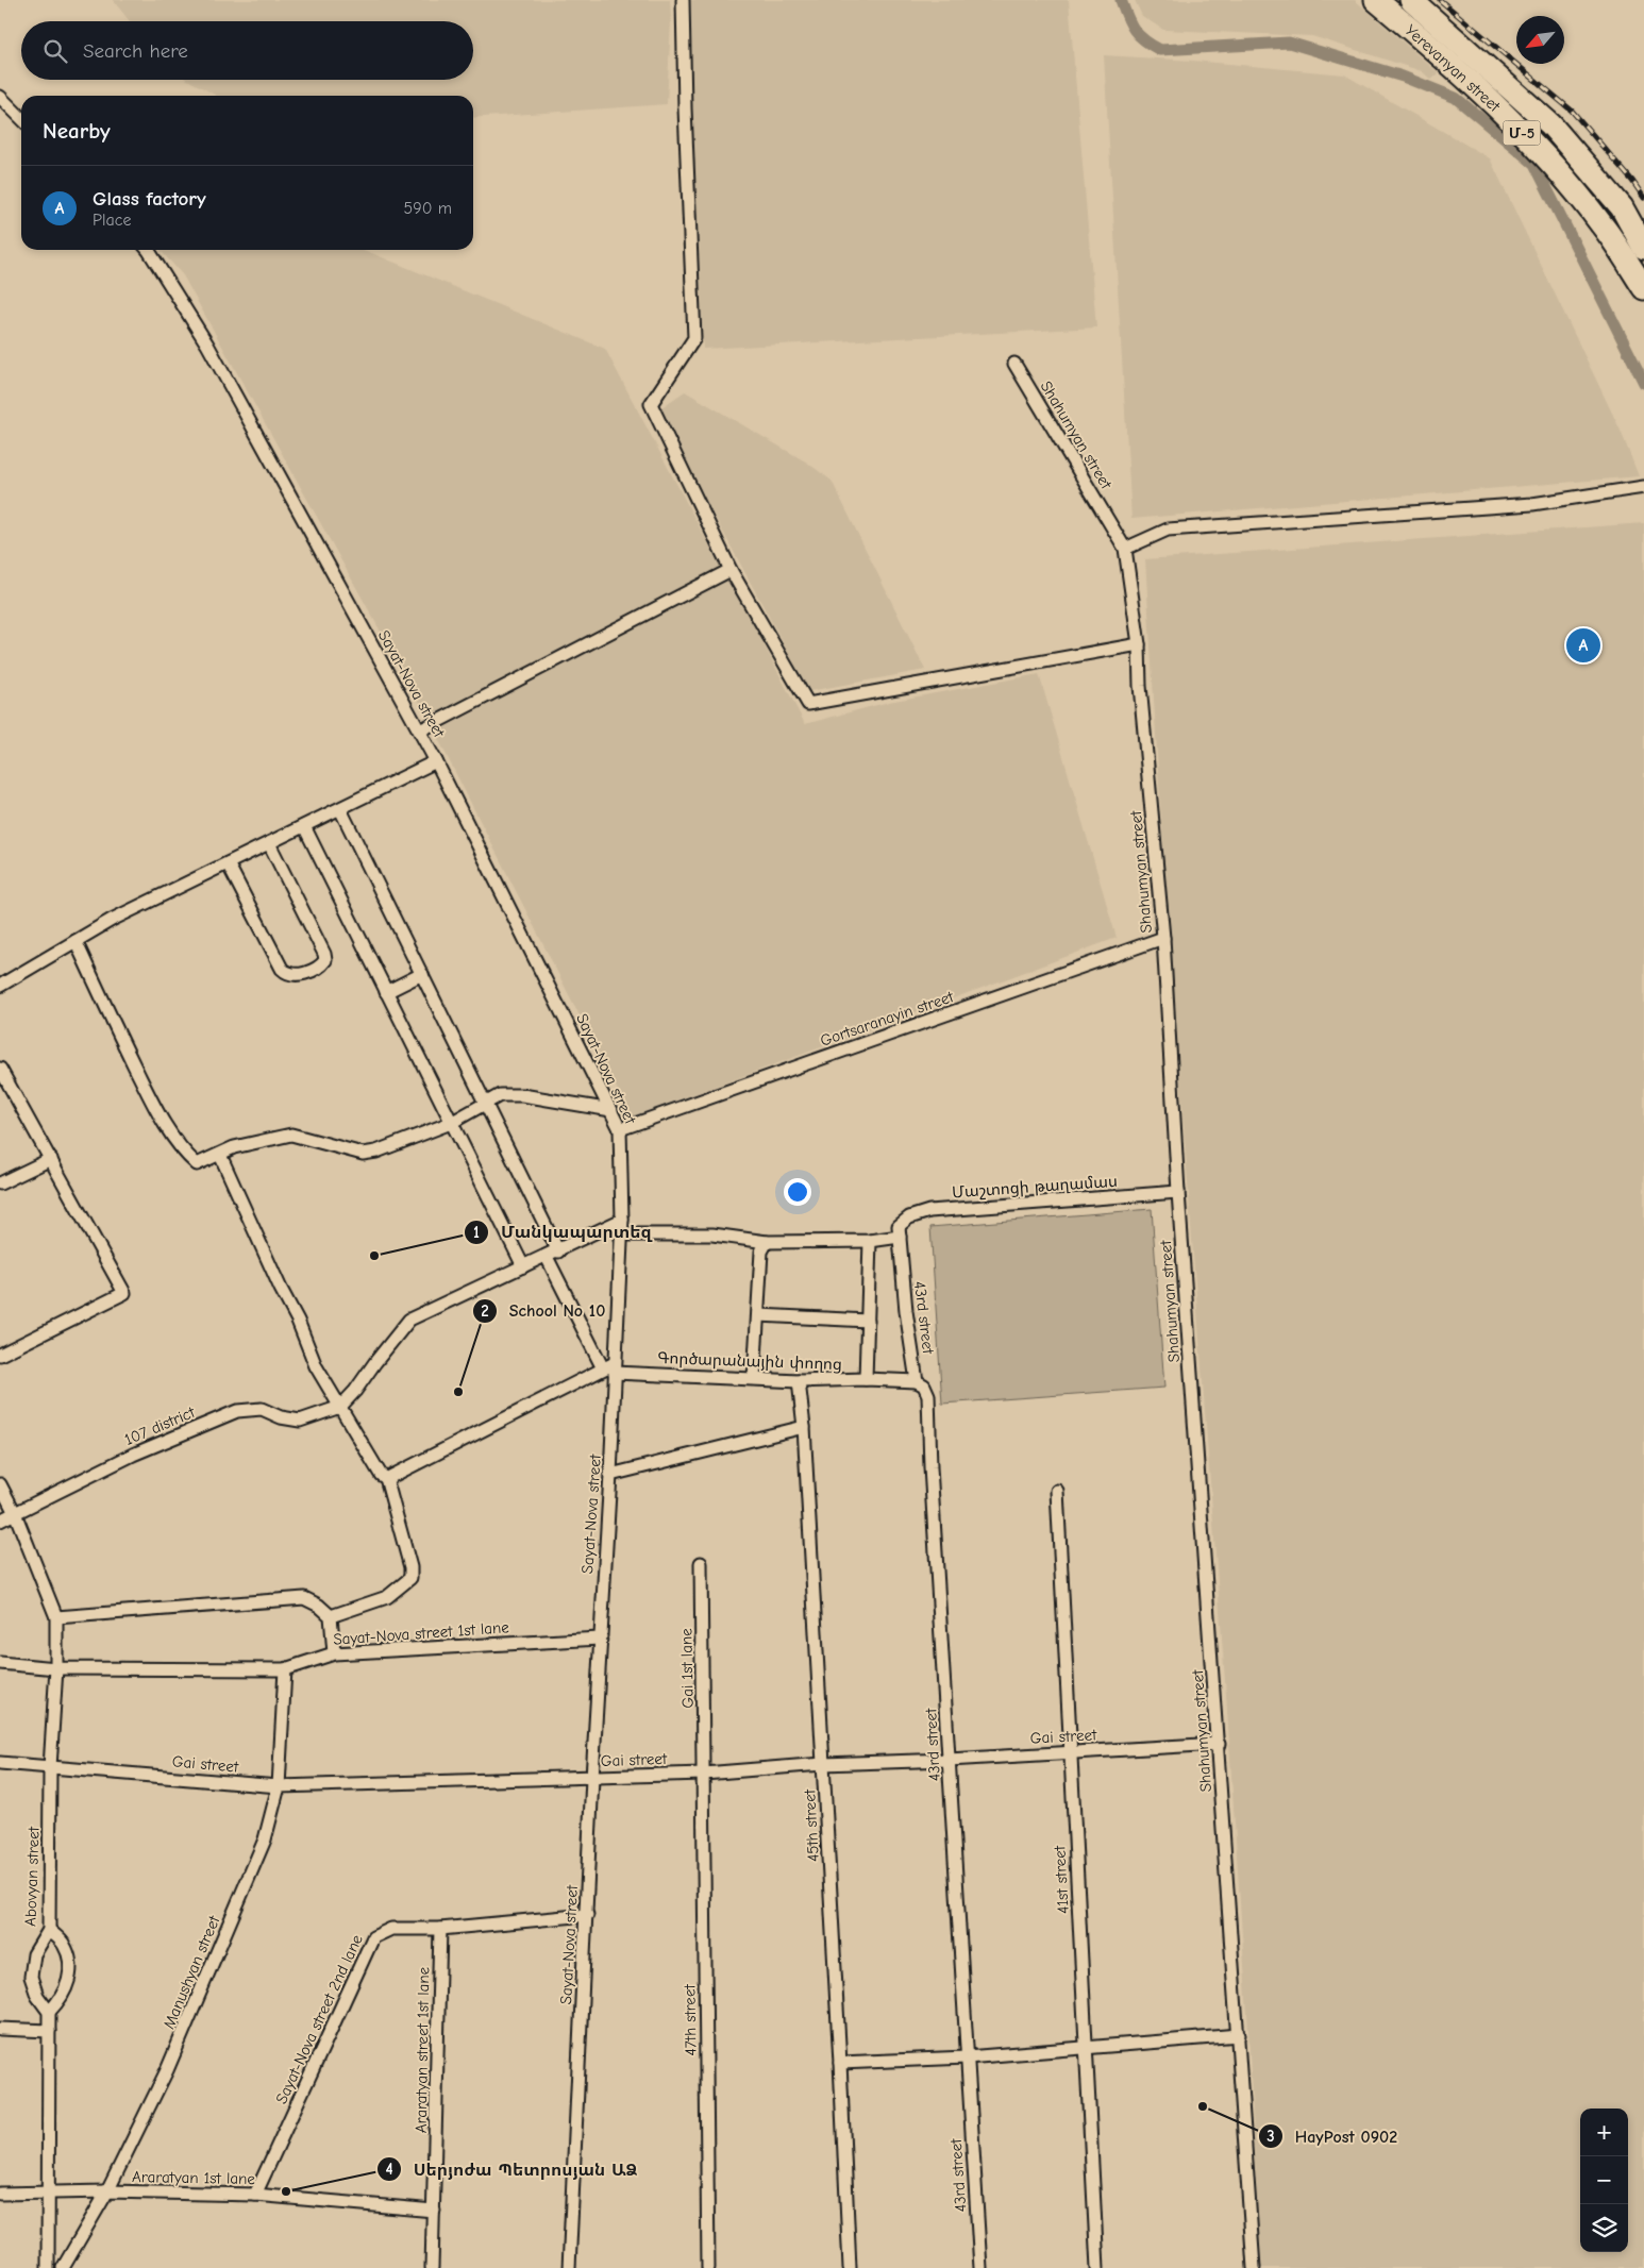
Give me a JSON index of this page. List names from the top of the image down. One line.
{"streets":{"highway":["Yerevanyan street","Մ-5"],"street":["Shahumyan street","Sayat-Nova street","Gortsaranayin street","Մաշտոցի թաղամաս","43rd street","Գործարանային փողոց","107 district","Sayat-Nova street 1st lane","Gai 1st lane","Gai street","45th street","Abovyan street","41st street","Manushyan street","Sayat-Nova street 2nd lane","47th street","Araratyan street 1st lane","Araratyan 1st lane"]},"crossings":[["Shahumyan street","Gortsaranayin street"],["Shahumyan street","Մաշտոցի թաղամաս"],["Shahumyan street","Gai street"],["Sayat-Nova street","Gortsaranayin street"],["Sayat-Nova street","Գործարանային փողոց"],["Sayat-Nova street","Sayat-Nova street 1st lane"],["Sayat-Nova street","Gai street"],["Sayat-Nova street","Sayat-Nova street 2nd lane"],["Մաշտոցի թաղամաս","43rd street"],["43rd street","Գործարանային փողոց"],["43rd street","Gai street"],["Գործարանային փողոց","45th street"],["Sayat-Nova street 1st lane","Abovyan street"],["Sayat-Nova street 1st lane","Manushyan street"],["Gai 1st lane","Gai street"],["Gai 1st lane","47th street"],["Gai street","45th street"],["Gai street","Abovyan street"],["Gai street","41st street"],["Gai street","Manushyan street"],["Gai street","47th street"],["Manushyan street","Araratyan 1st lane"],["Sayat-Nova street 2nd lane","Araratyan street 1st lane"],["Sayat-Nova street 2nd lane","Araratyan 1st lane"],["Araratyan street 1st lane","Araratyan 1st lane"]],"places":["Մանկապարտեզ","School No 10","HayPost 0902","Սերյոժա Պետրոսյան ԱՁ"],"north":"bottom left","page":{"search":"Search here","heading":"Nearby","list":[{"mark":"A","name":"Glass factory","note":"Place","value":"590 m"}],"pins":"A","map_buttons":["+","−"]}}
